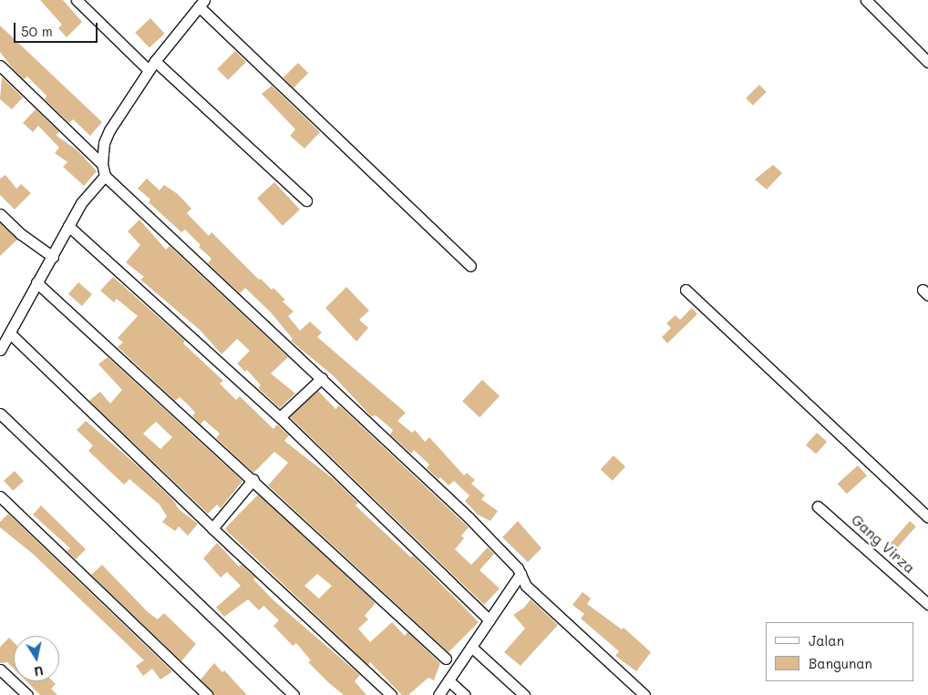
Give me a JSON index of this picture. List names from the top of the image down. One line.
{"streets":{"street":["Gang Virza"]},"legend":["Jalan","Bangunan"],"scale_bar":"50 m","north":"bottom"}
